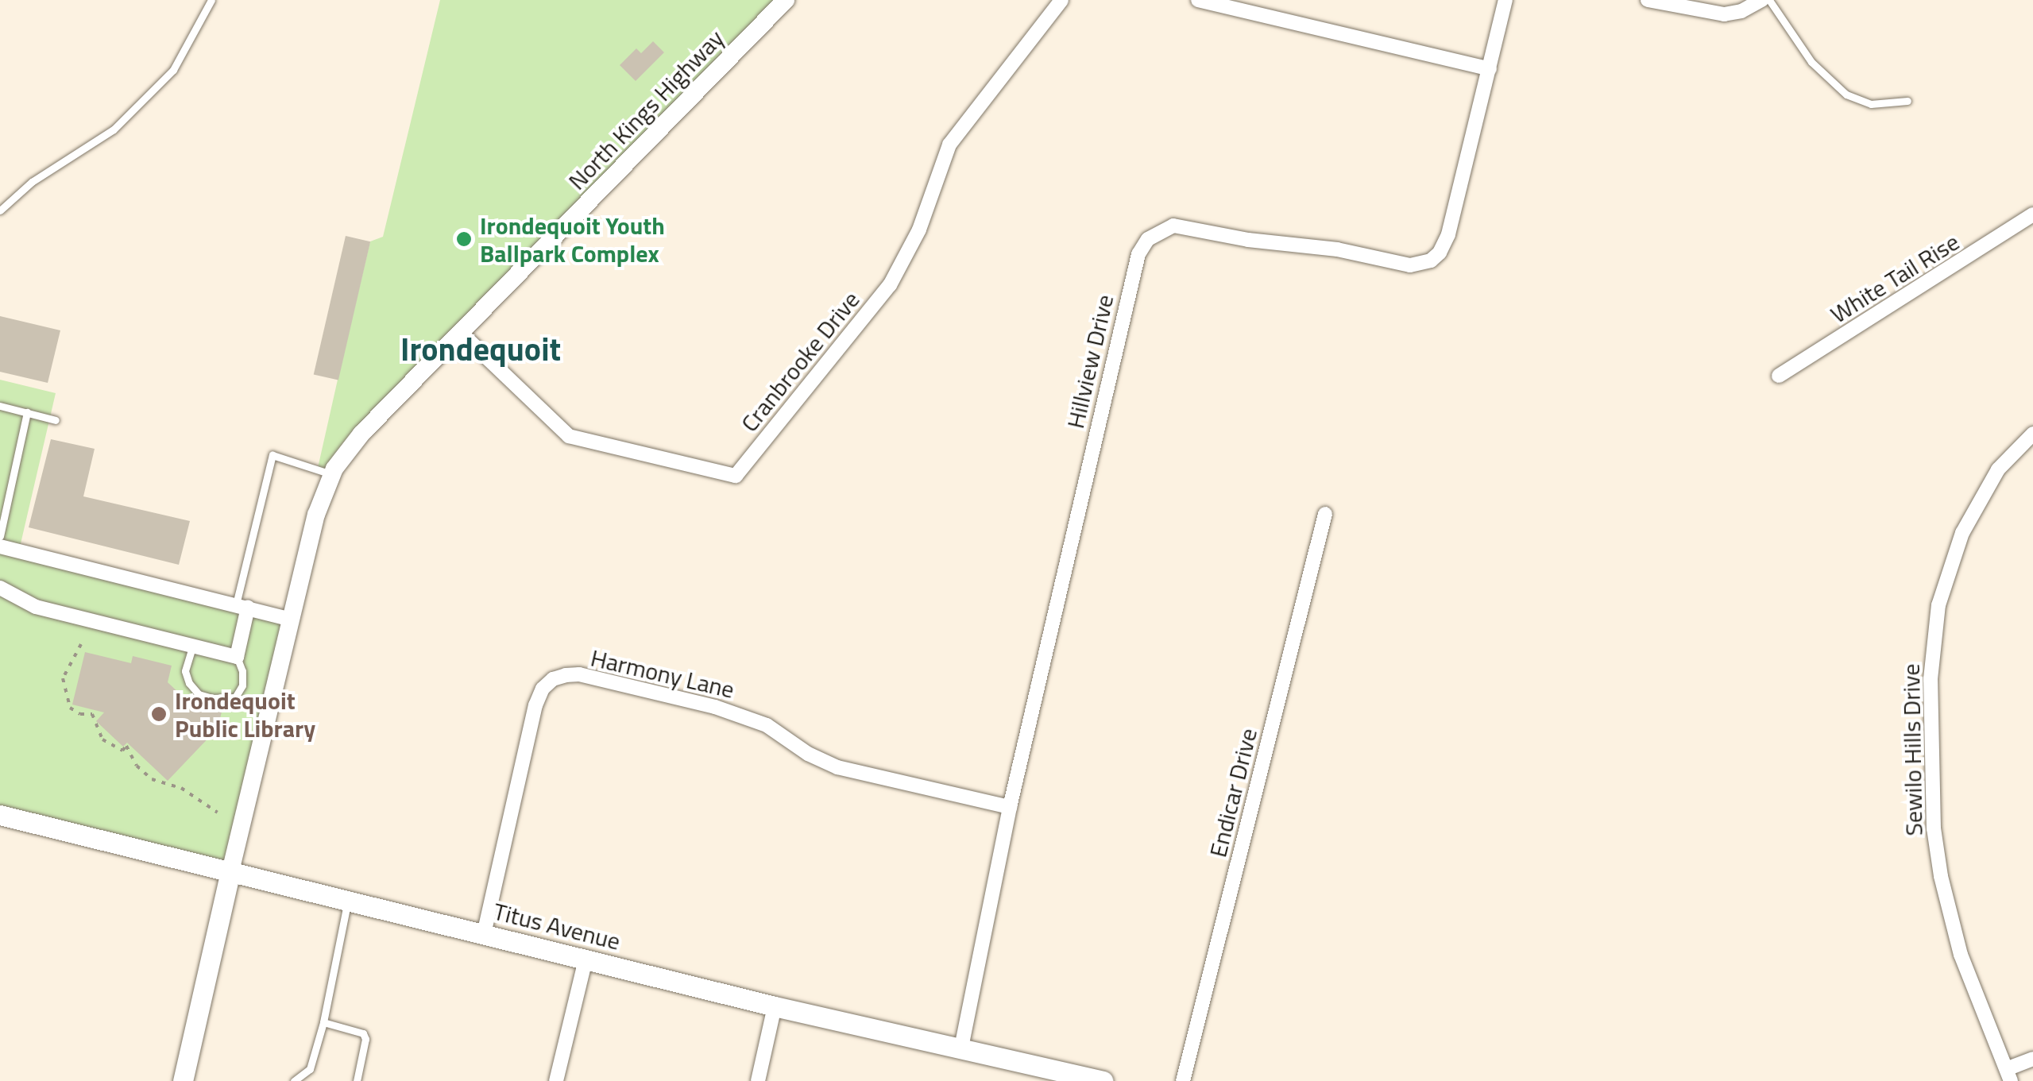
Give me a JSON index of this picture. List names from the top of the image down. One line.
{"streets":{"main road":["Titus Avenue"],"street":["North Kings Highway","White Tail Rise","Cranbrooke Drive","Hillview Drive","Harmony Lane","Sewilo Hills Drive","Endicar Drive"]},"crossings":[["North Kings Highway","Cranbrooke Drive"],["North Kings Highway","Titus Avenue"],["Hillview Drive","Harmony Lane"],["Hillview Drive","Titus Avenue"],["Harmony Lane","Titus Avenue"]],"districts":["Irondequoit"],"places":["Irondequoit Youth Ballpark Complex","Irondequoit Public Library"]}
